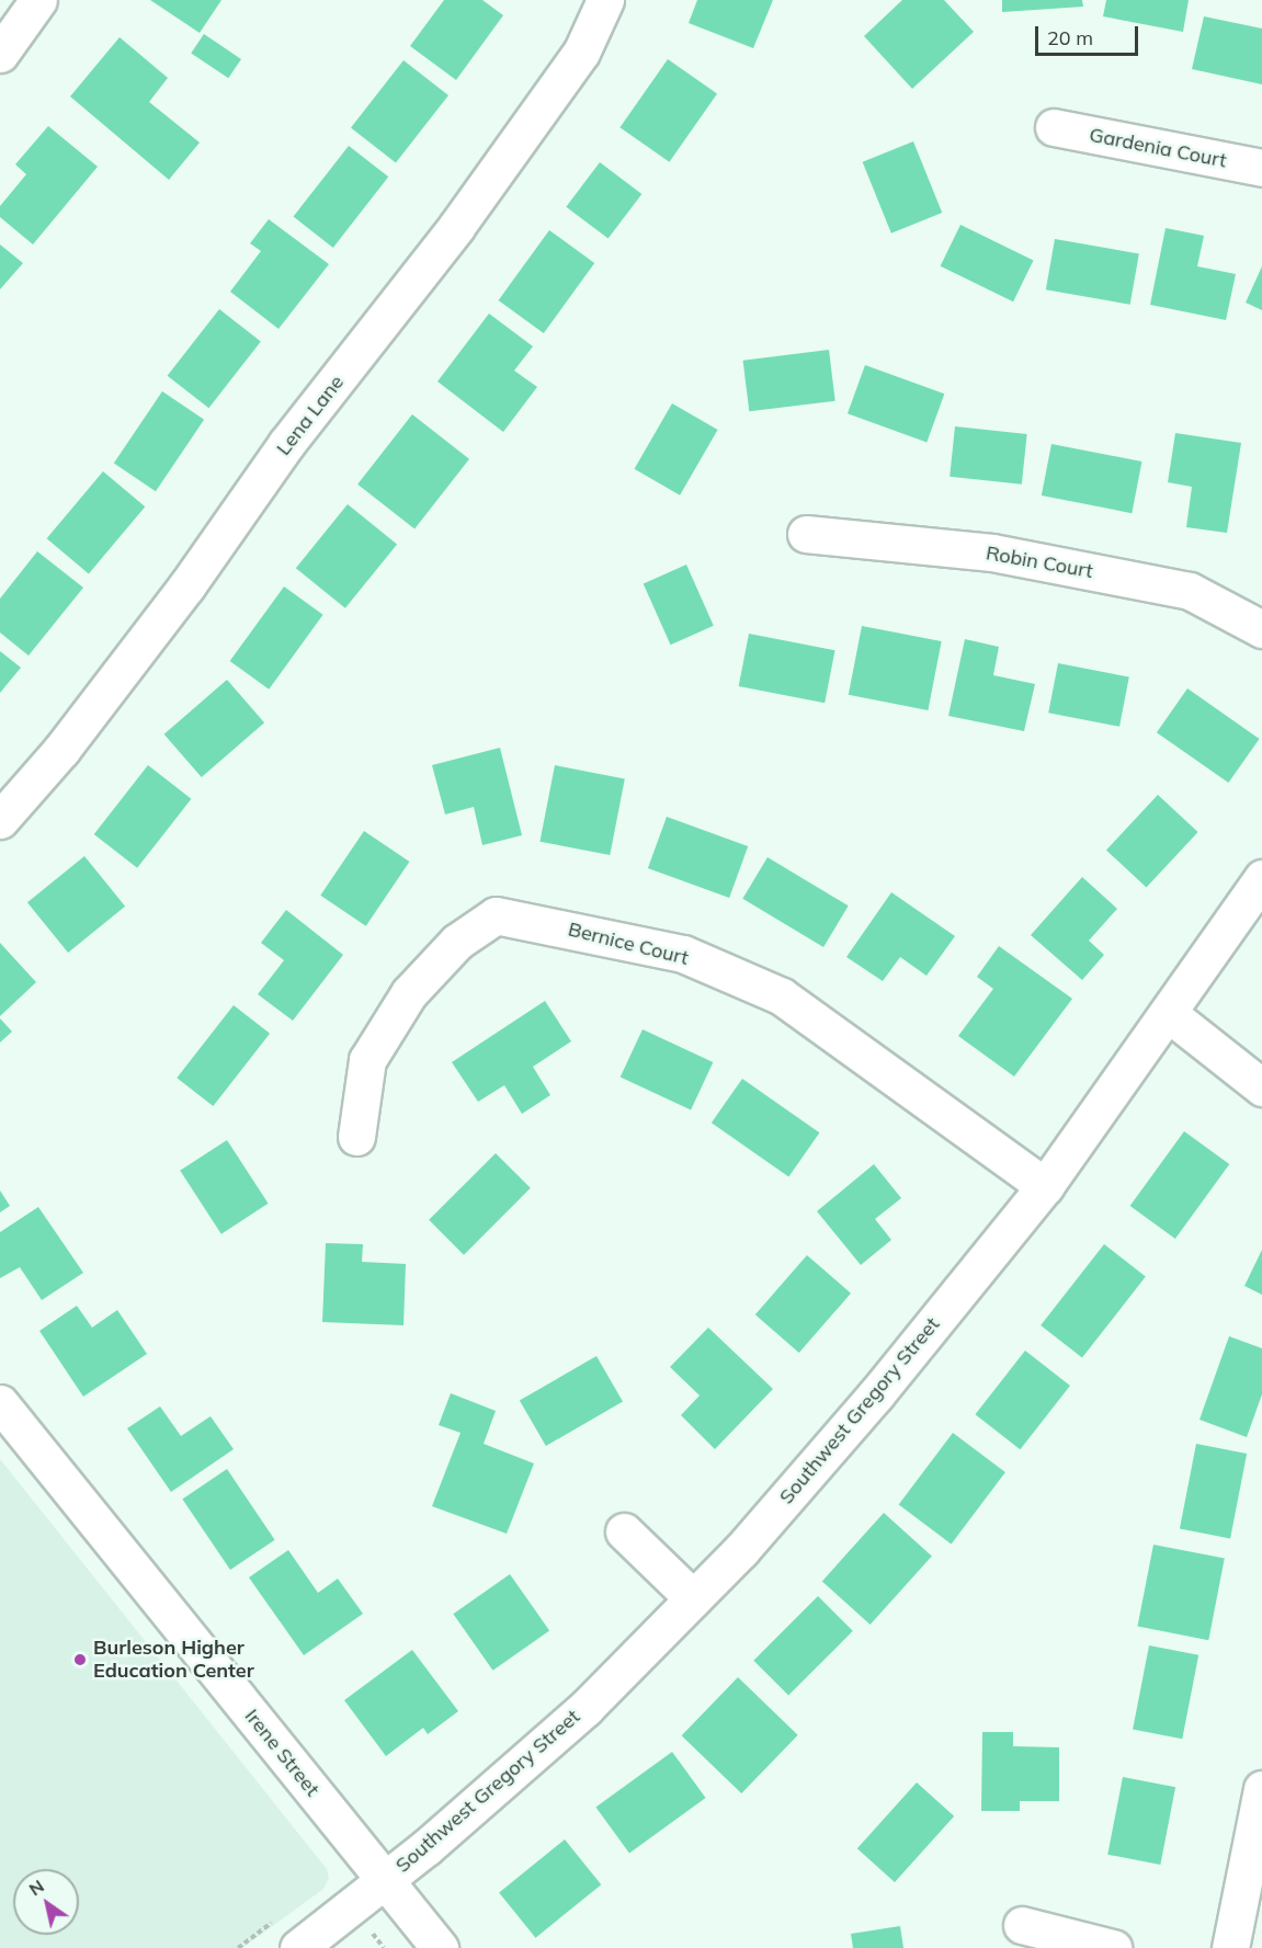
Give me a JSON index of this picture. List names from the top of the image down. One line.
{"streets":{"street":["Gardenia Court","Lena Lane","Robin Court","Bernice Court","Southwest Gregory Street","Irene Street"]},"crossings":[["Bernice Court","Southwest Gregory Street"],["Southwest Gregory Street","Irene Street"]],"places":["Burleson Higher Education Center"],"scale_bar":"20 m","north":"top left"}
